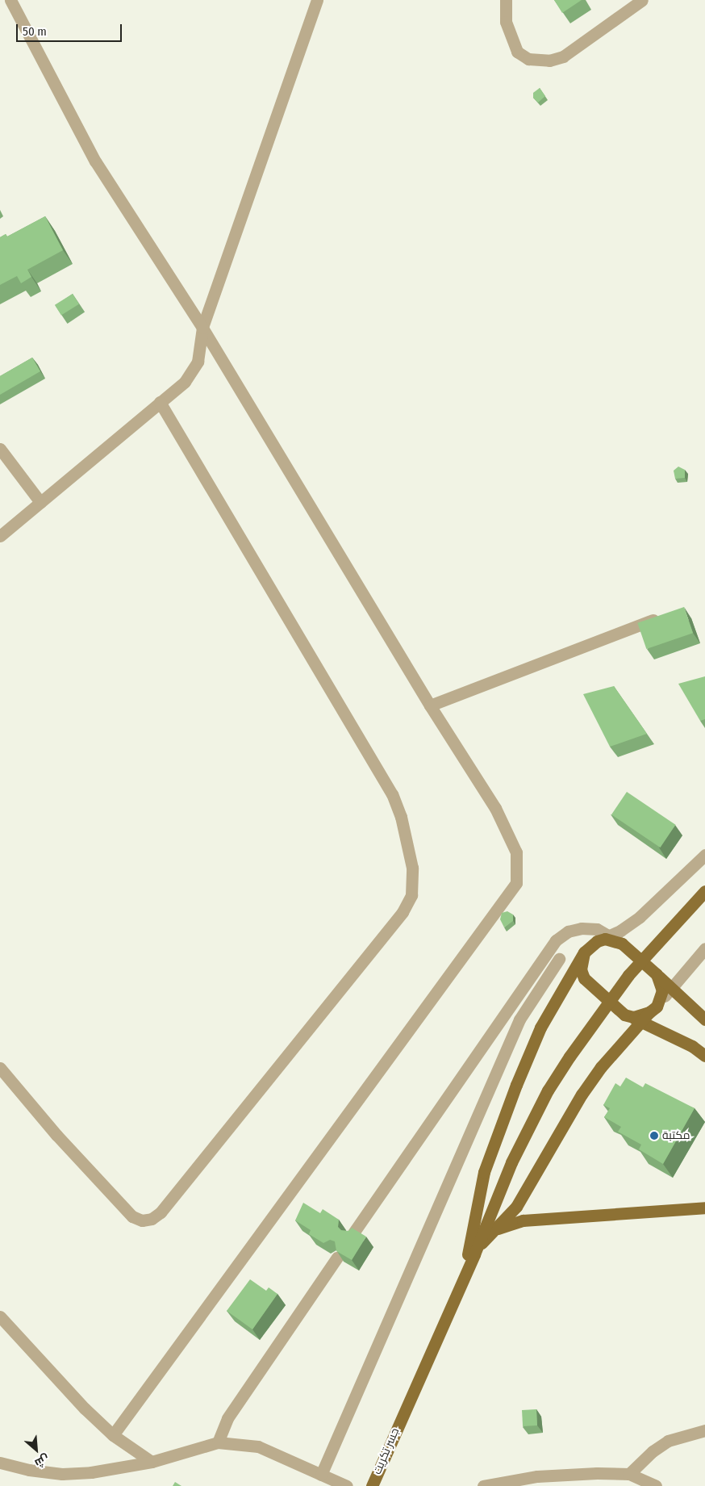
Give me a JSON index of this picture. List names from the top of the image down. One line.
{"streets":{"main road":["جسر تكريت"]},"places":["مكتبة"],"scale_bar":"50 m","north":"bottom right"}
